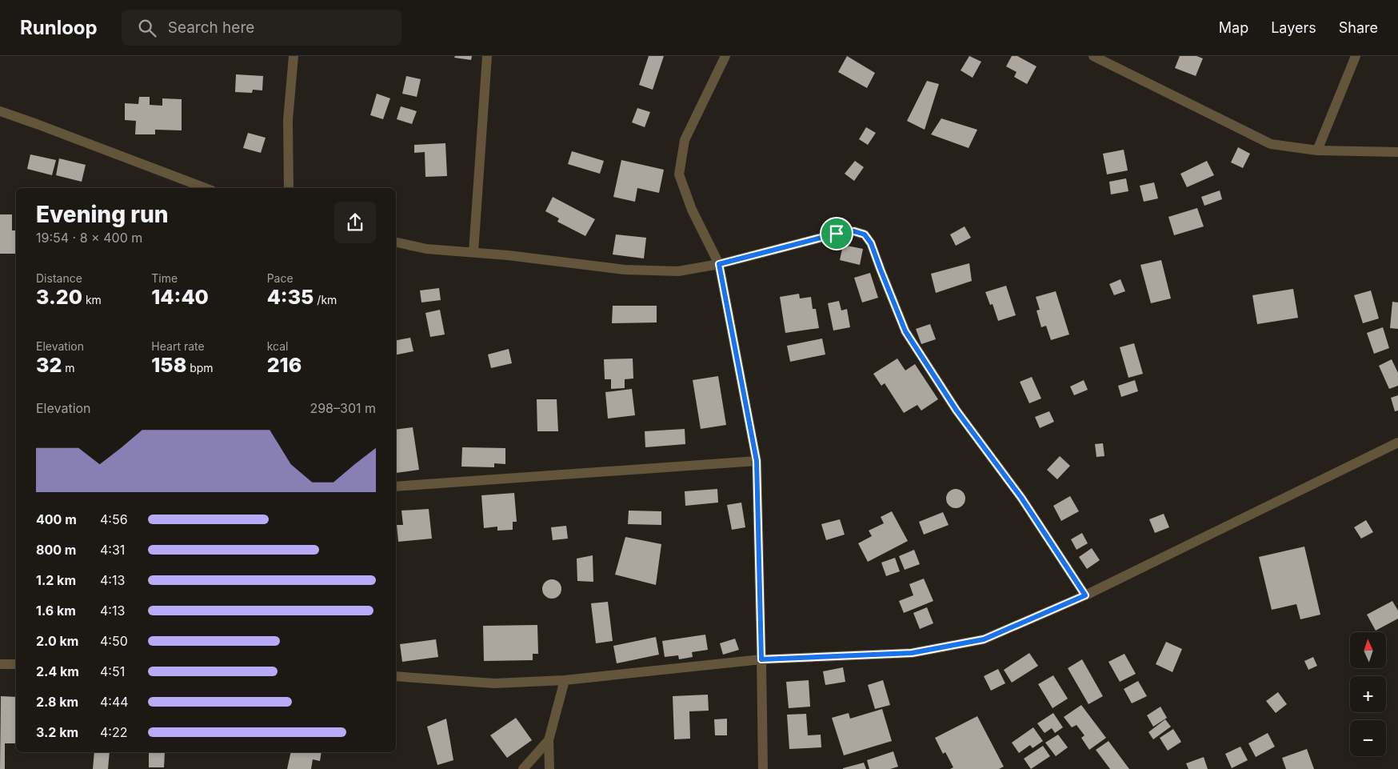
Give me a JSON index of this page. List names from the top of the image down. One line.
{"north":"top","page":{"header":"Runloop","search":"Search here","nav":["Map","Layers","Share"],"heading":["Evening run","19:54 · 8 × 400 m"],"stats":[["Distance","3.20 km"],["Time","14:40"],["Pace","4:35 /km"],["Elevation","32 m"],["Heart rate","158 bpm"],["kcal","216"]],"chart":["Elevation","298–301 m"],"list":[{"name":"400 m","note":"4:56"},{"name":"800 m","note":"4:31"},{"name":"1.2 km","note":"4:13"},{"name":"1.6 km","note":"4:13"},{"name":"2.0 km","note":"4:50"},{"name":"2.4 km","note":"4:51"},{"name":"2.8 km","note":"4:44"},{"name":"3.2 km","note":"4:22"}],"map_buttons":["+","−"]}}
